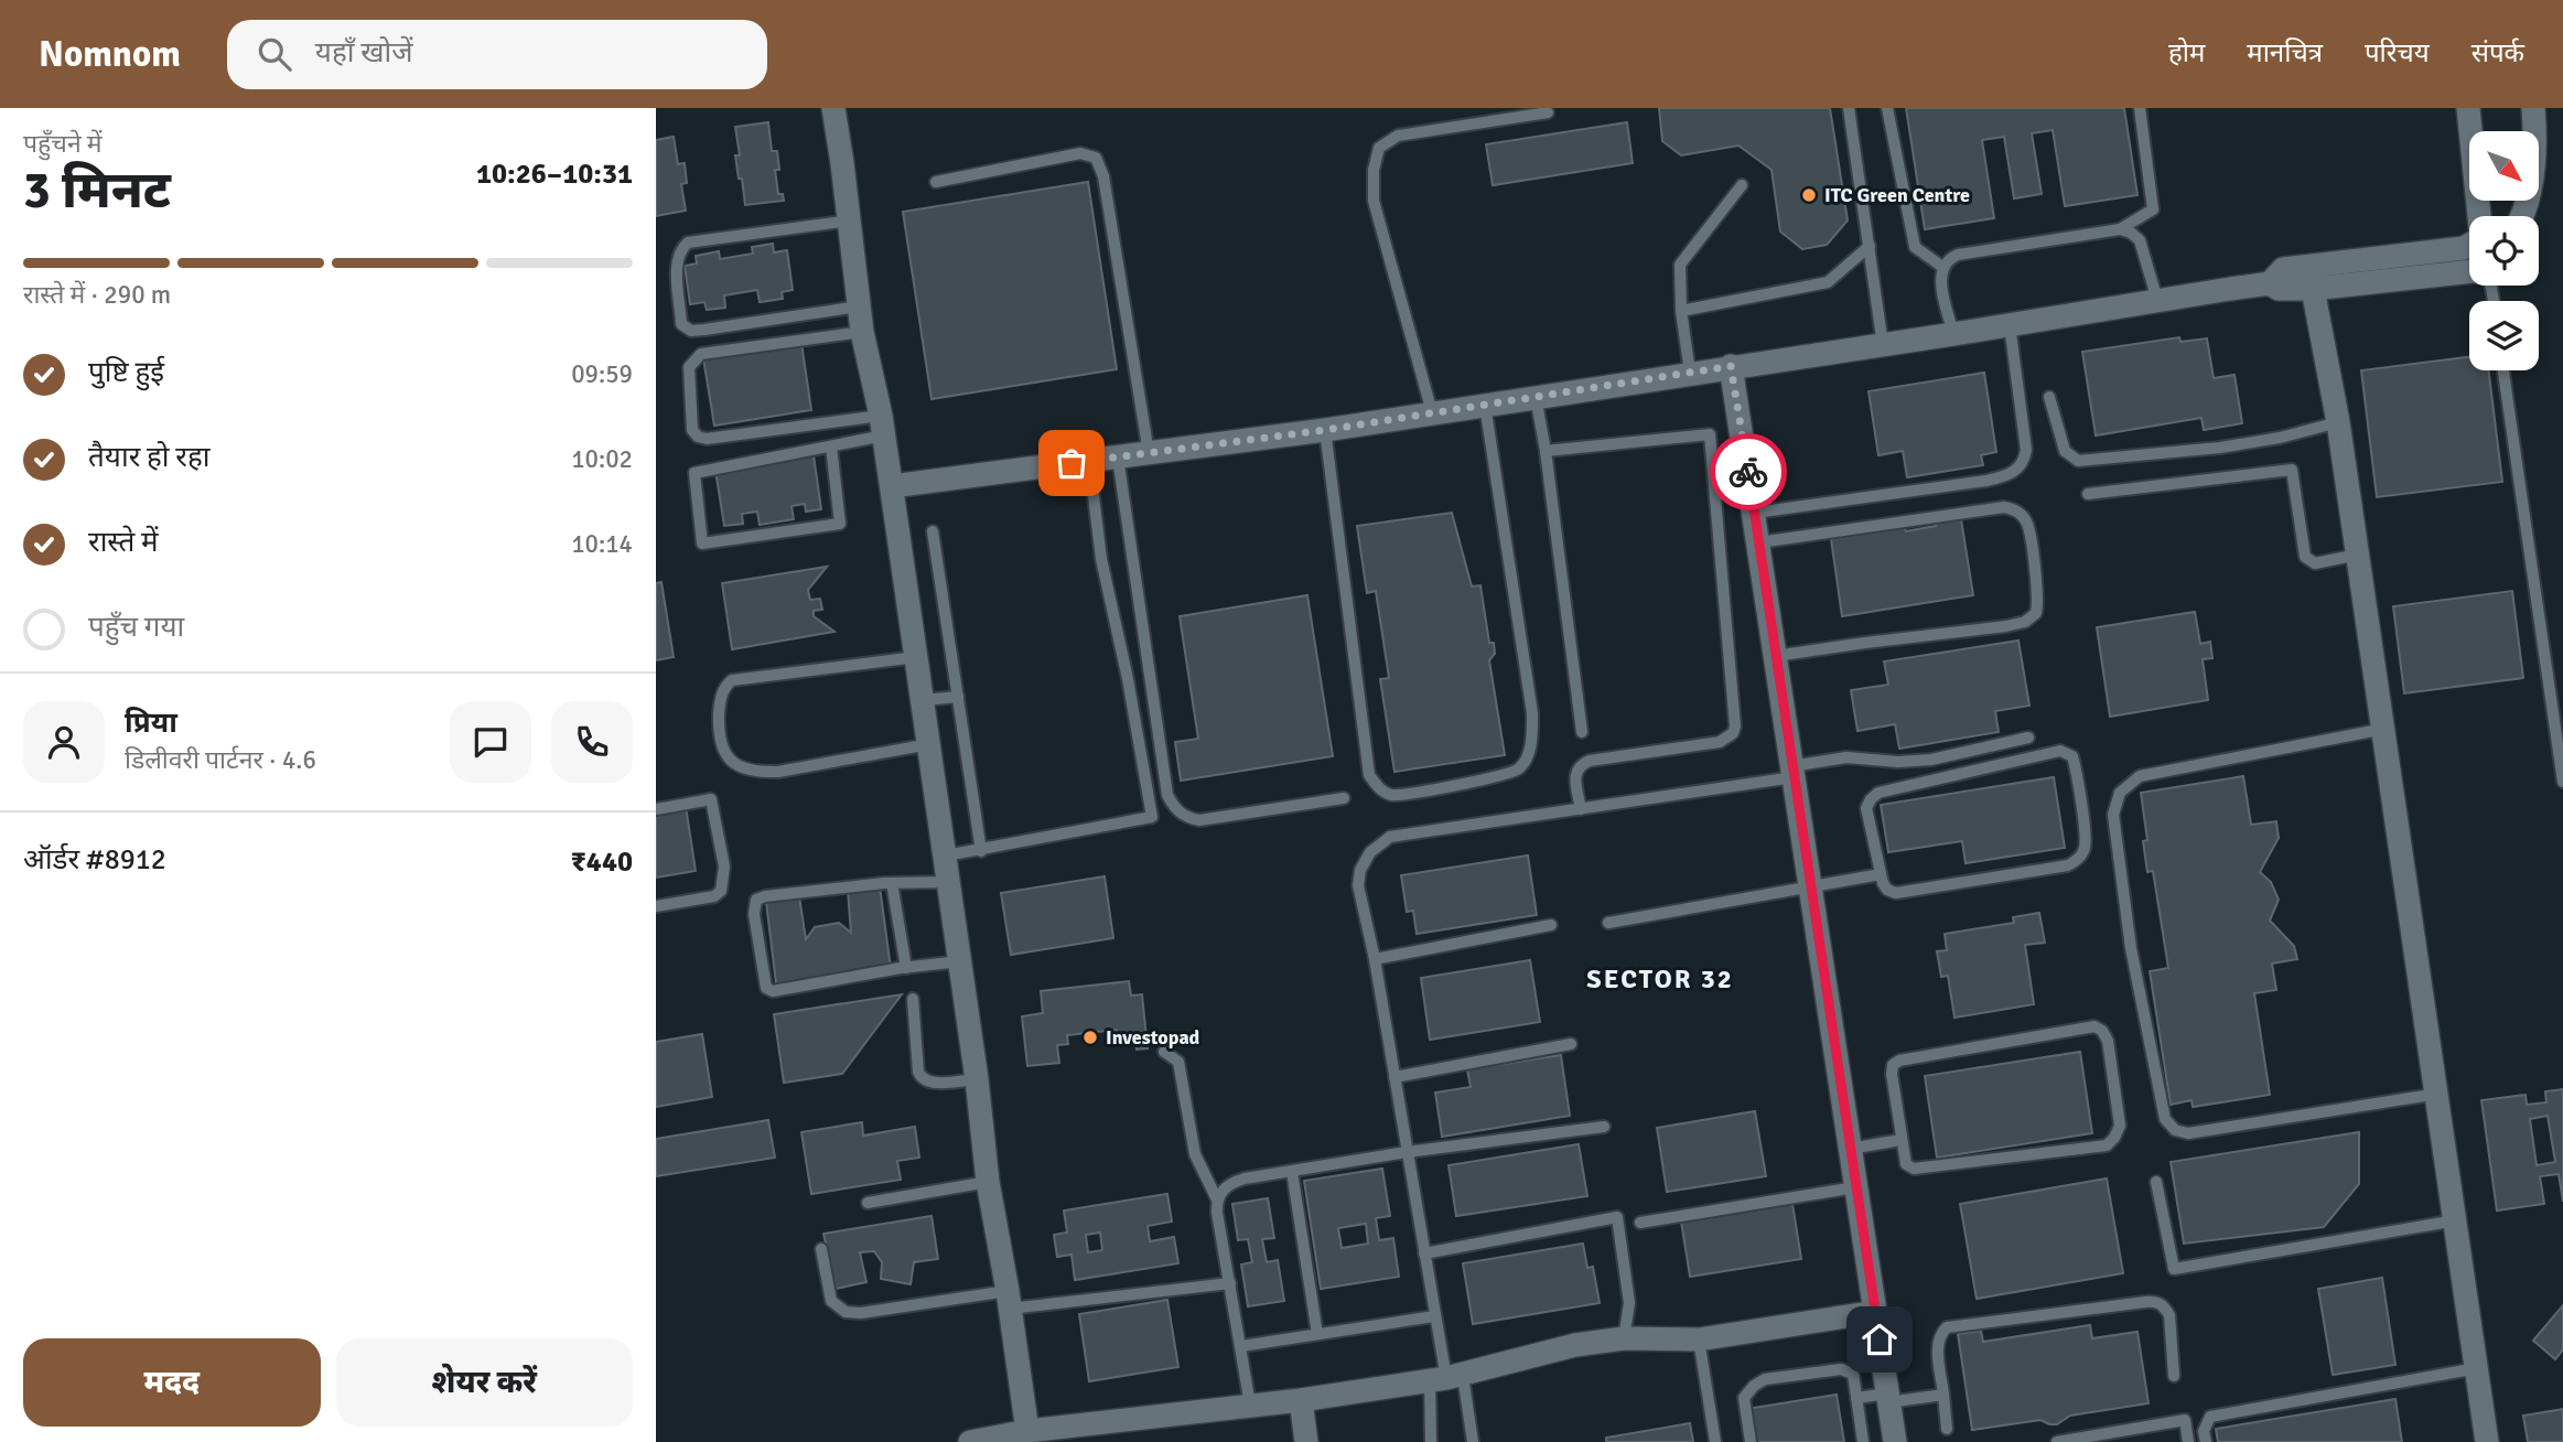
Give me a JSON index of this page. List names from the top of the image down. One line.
{"districts":["SECTOR 32"],"places":["ITC Green Centre","Investopad"],"north":"bottom right","page":{"header":"Nomnom","search":"यहाँ खोजें","nav":["होम","मानचित्र","परिचय","संपर्क"],"heading":["3 मिनट","पहुँचने में","10:26–10:31"],"panel":["प्रिया","डिलीवरी पार्टनर · 4.6","ऑर्डर #8912","₹440"],"bar":"रास्ते में · 290 m","list":[["पुष्टि हुई","09:59"],["तैयार हो रहा","10:02"],["रास्ते में","10:14"],"पहुँच गया"],"buttons":["मदद","शेयर करें"]}}
